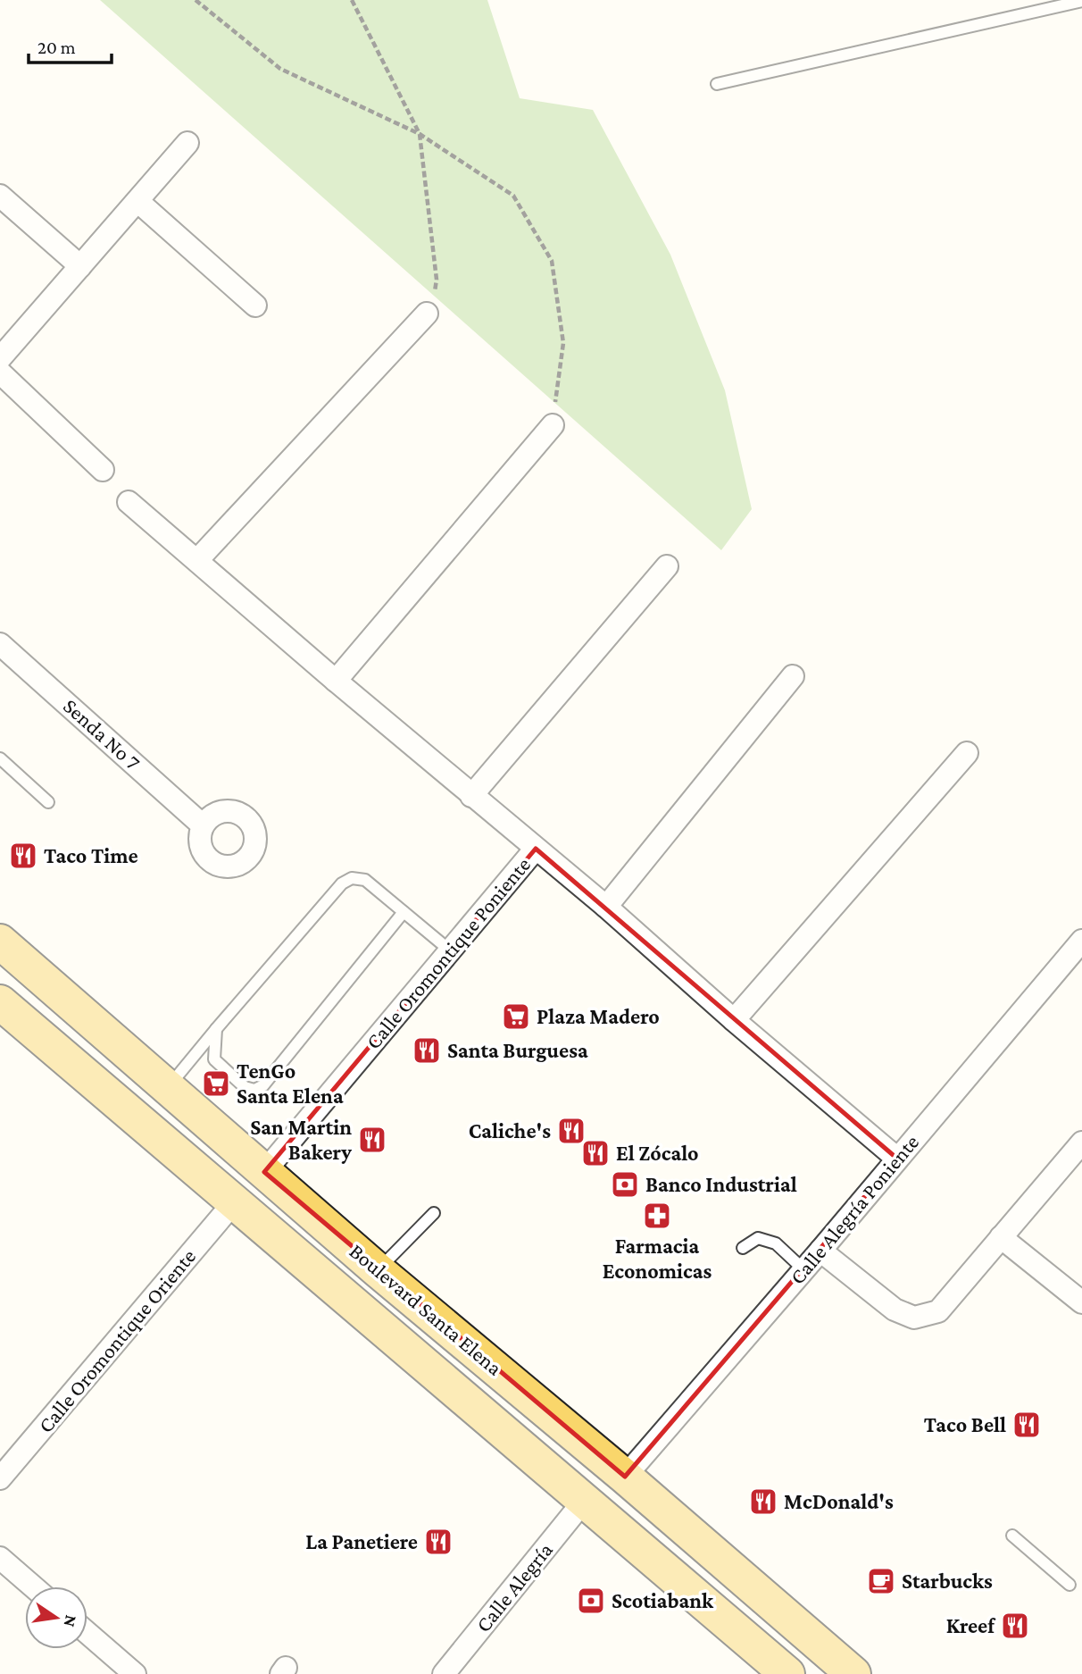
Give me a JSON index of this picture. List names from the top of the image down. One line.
{"streets":{"main road":["Boulevard Santa Elena"],"street":["Senda No 7","Calle Oromontique Poniente","Calle Alegría Poniente","Calle Oromontique Oriente","Calle Alegría"]},"crossings":[["Calle Oromontique Poniente","Boulevard Santa Elena"],["Calle Alegría Poniente","Boulevard Santa Elena"],["Boulevard Santa Elena","Calle Oromontique Oriente"],["Boulevard Santa Elena","Calle Alegría"]],"places":{"restaurant":["Taco Time","Santa Burguesa","Caliche's","San Martin Bakery","El Zócalo","Taco Bell","McDonald's","La Panetiere","Kreef"],"supermarket":["Plaza Madero","TenGo Santa Elena"],"bank":["Banco Industrial","Scotiabank"],"pharmacy":["Farmacia Economicas"],"cafe":["Starbucks"]},"scale_bar":"20 m","north":"right"}
